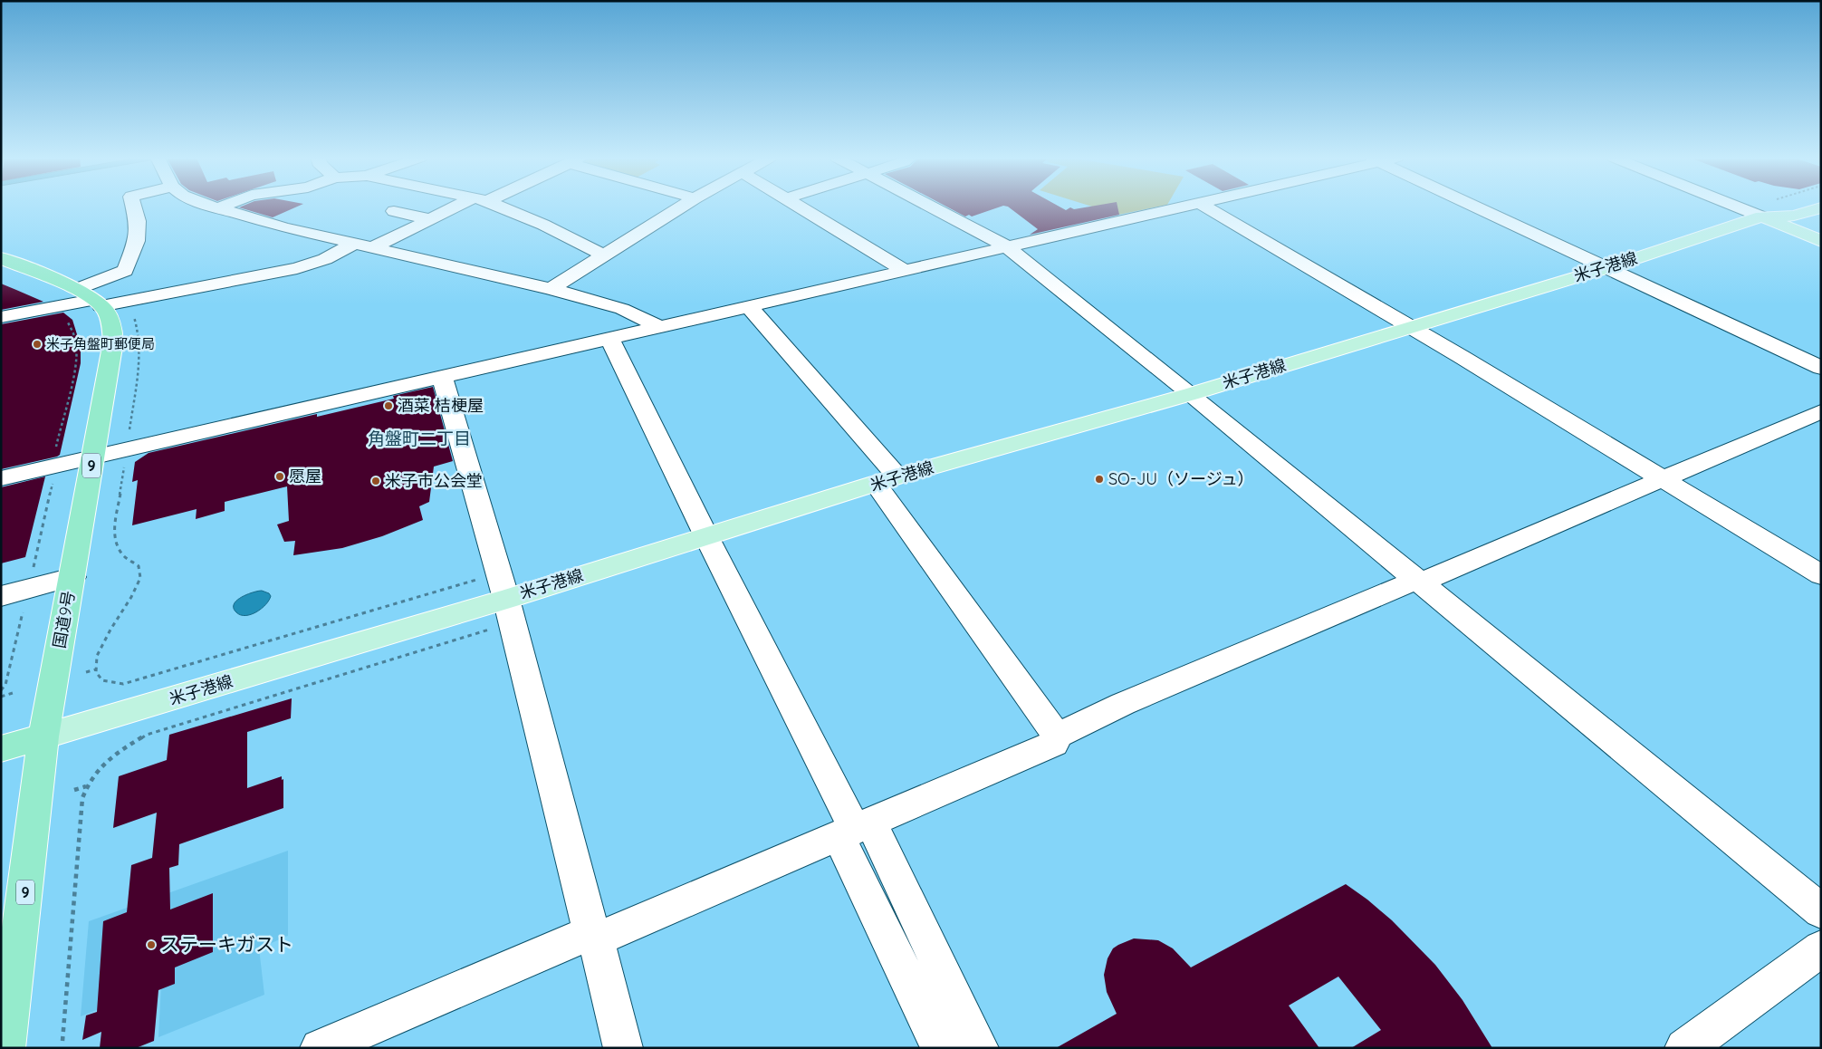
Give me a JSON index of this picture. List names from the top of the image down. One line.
{"streets":{"highway":["9","国道9号"],"main road":["米子港線"]},"crossings":[["米子港線","国道9号"]],"districts":["角盤町二丁目"],"places":["米子角盤町郵便局","酒菜 桔梗屋","愿屋","SO-JU（ソージュ）","米子市公会堂","ステーキガスト"]}
